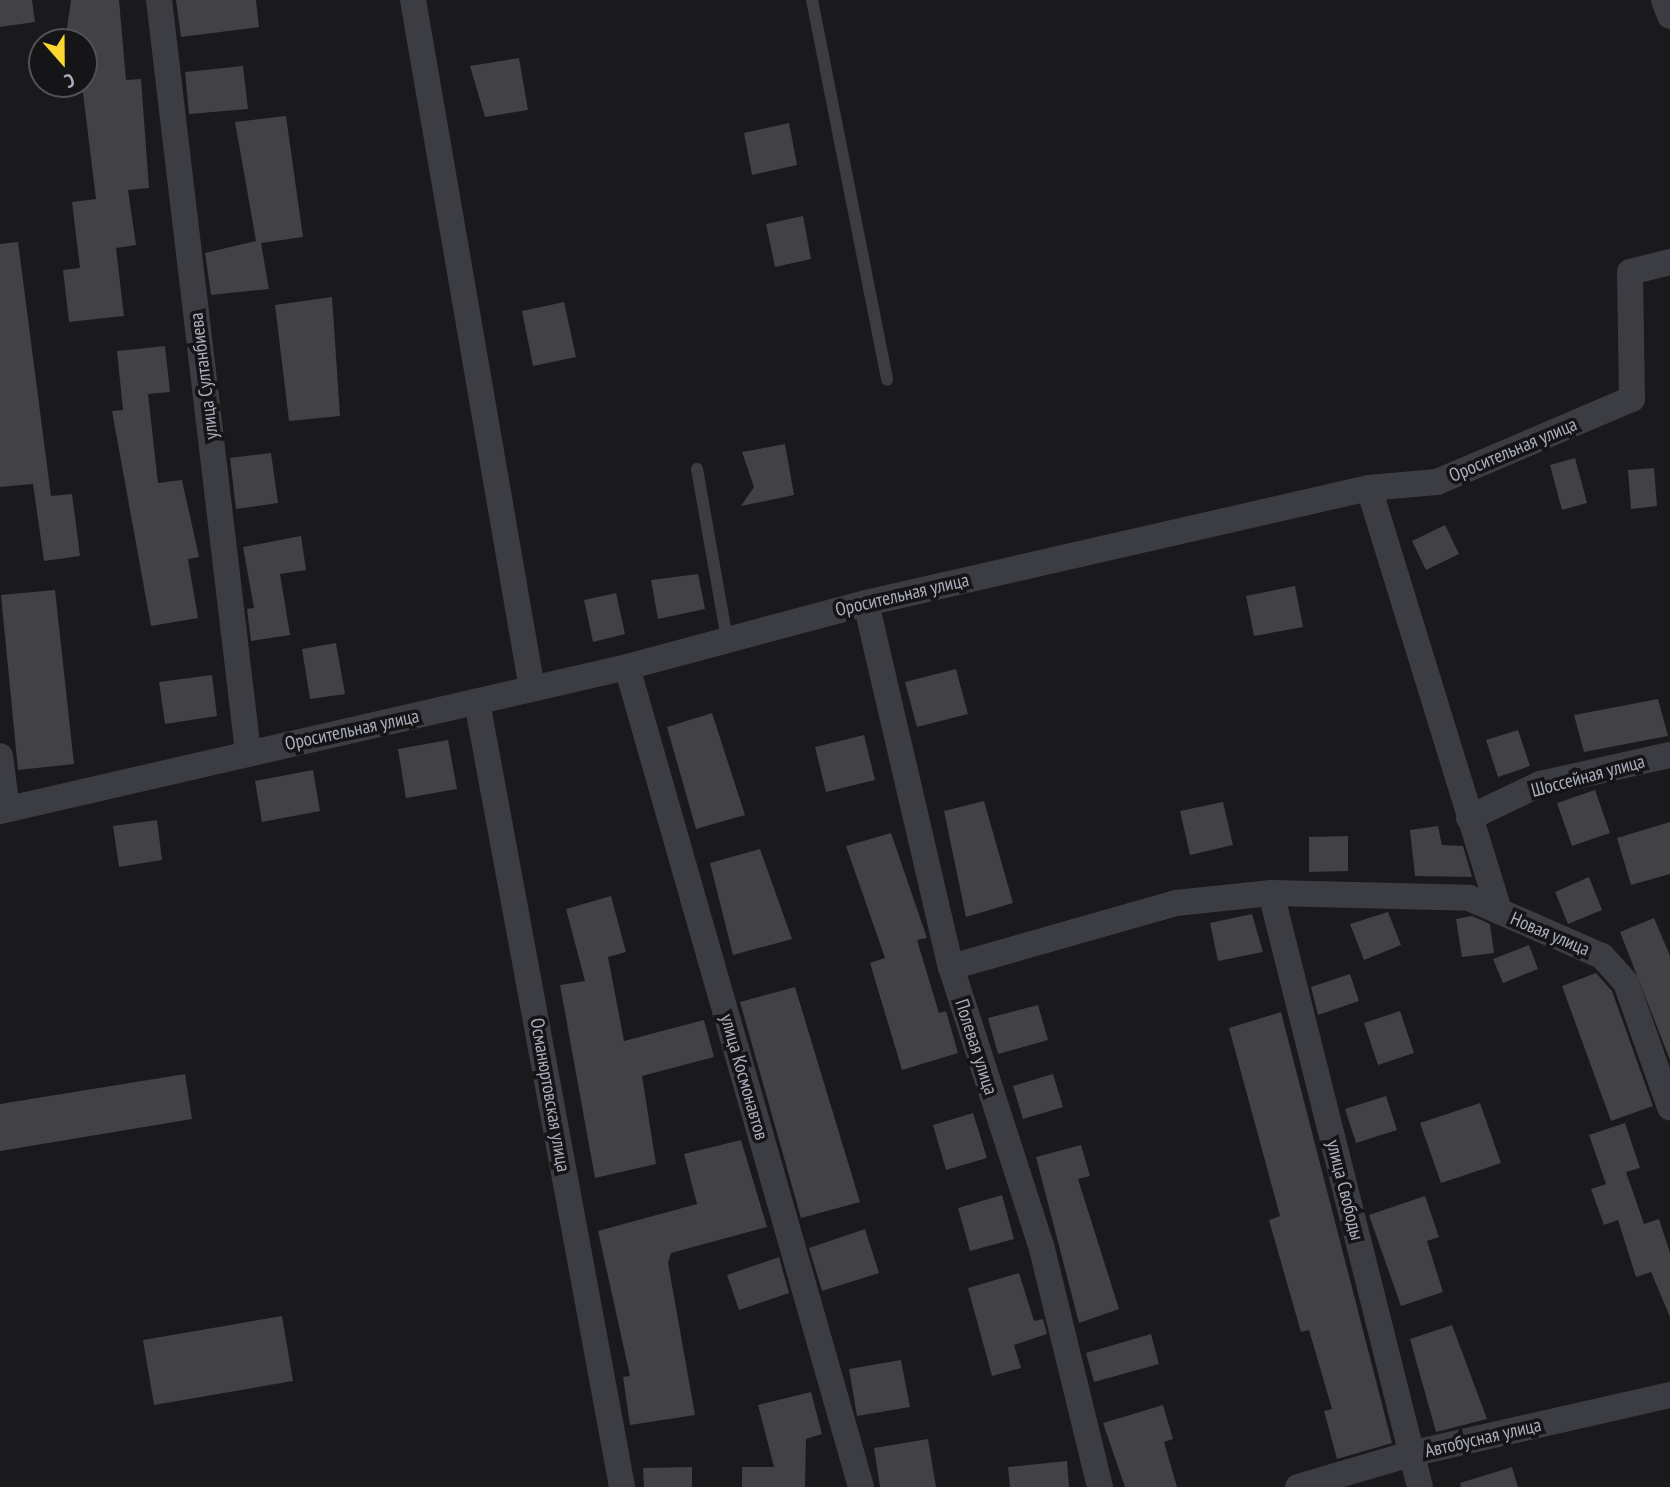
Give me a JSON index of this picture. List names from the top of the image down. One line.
{"streets":{"street":["улица Султанбиева","Оросительная улица","Шоссейная улица","Новая улица","Полевая улица","улица Космонавтов","Османюртовская улица","улица Свободы","Автобусная улица"]},"crossings":[["улица Султанбиева","Оросительная улица"],["Оросительная улица","Полевая улица"],["Оросительная улица","улица Космонавтов"],["Оросительная улица","Османюртовская улица"],["Новая улица","Полевая улица"],["Новая улица","улица Свободы"],["улица Свободы","Автобусная улица"]],"north":"bottom"}
